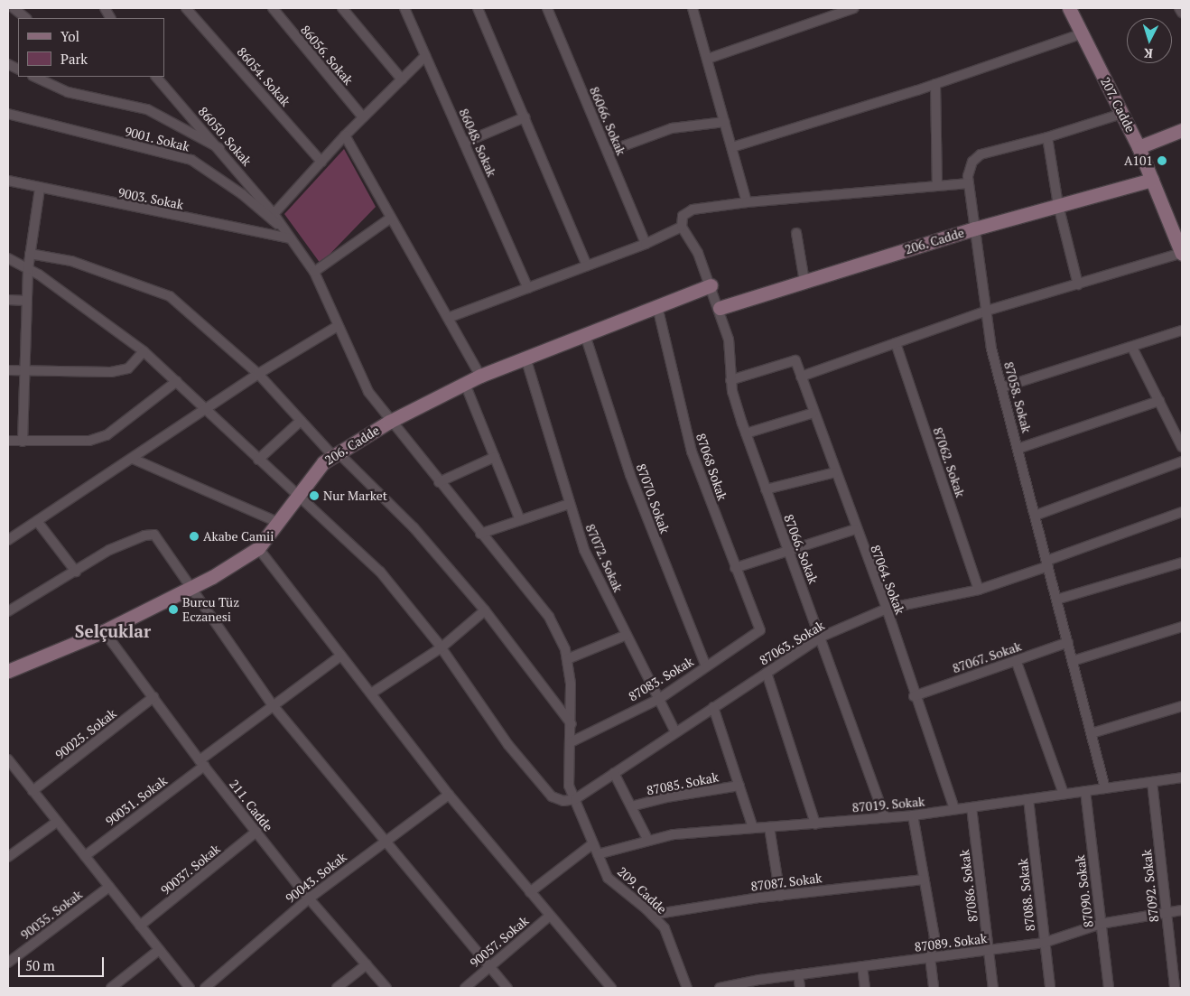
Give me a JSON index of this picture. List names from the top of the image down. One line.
{"streets":{"street":["86056. Sokak","86054. Sokak","207. Cadde","86066. Sokak","86050. Sokak","9001. Sokak","86048. Sokak","9003. Sokak","206. Cadde","87058. Sokak","87062. Sokak","87068 Sokak","87070. Sokak","87066. Sokak","87072. Sokak","87064. Sokak","87063. Sokak","87067. Sokak","87083. Sokak","90025. Sokak","87085. Sokak","90031. Sokak","87019. Sokak","211. Cadde","90037. Sokak","90043. Sokak","87087. Sokak","87086. Sokak","87092. Sokak","209. Cadde","87090. Sokak","87088. Sokak","90035. Sokak","90057. Sokak","87089. Sokak"]},"crossings":[["207. Cadde","206. Cadde"],["207. Cadde","87058. Sokak"],["86050. Sokak","9001. Sokak"],["206. Cadde","87058. Sokak"],["206. Cadde","87068 Sokak"],["206. Cadde","87070. Sokak"],["206. Cadde","87066. Sokak"],["206. Cadde","87072. Sokak"],["206. Cadde","211. Cadde"],["87058. Sokak","87063. Sokak"],["87058. Sokak","87067. Sokak"],["87058. Sokak","87019. Sokak"],["87062. Sokak","87063. Sokak"],["87068 Sokak","87083. Sokak"],["87070. Sokak","87083. Sokak"],["87066. Sokak","87064. Sokak"],["87066. Sokak","87063. Sokak"],["87066. Sokak","87019. Sokak"],["87072. Sokak","87063. Sokak"],["87072. Sokak","87083. Sokak"],["87064. Sokak","87063. Sokak"],["87064. Sokak","87067. Sokak"],["87064. Sokak","87019. Sokak"],["87063. Sokak","209. Cadde"],["87083. Sokak","209. Cadde"],["90025. Sokak","211. Cadde"],["90031. Sokak","211. Cadde"],["87019. Sokak","87086. Sokak"],["87019. Sokak","87092. Sokak"],["87019. Sokak","209. Cadde"],["87019. Sokak","87090. Sokak"],["87019. Sokak","87088. Sokak"],["211. Cadde","90037. Sokak"],["211. Cadde","90043. Sokak"],["87087. Sokak","209. Cadde"],["87086. Sokak","87089. Sokak"],["87092. Sokak","87089. Sokak"],["87090. Sokak","87089. Sokak"],["87088. Sokak","87089. Sokak"]],"districts":["Selçuklar"],"places":["A101","Nur Market","Akabe Camii","Burcu Tüz Eczanesi"],"legend":["Yol","Park"],"scale_bar":"50 m","north":"bottom"}
